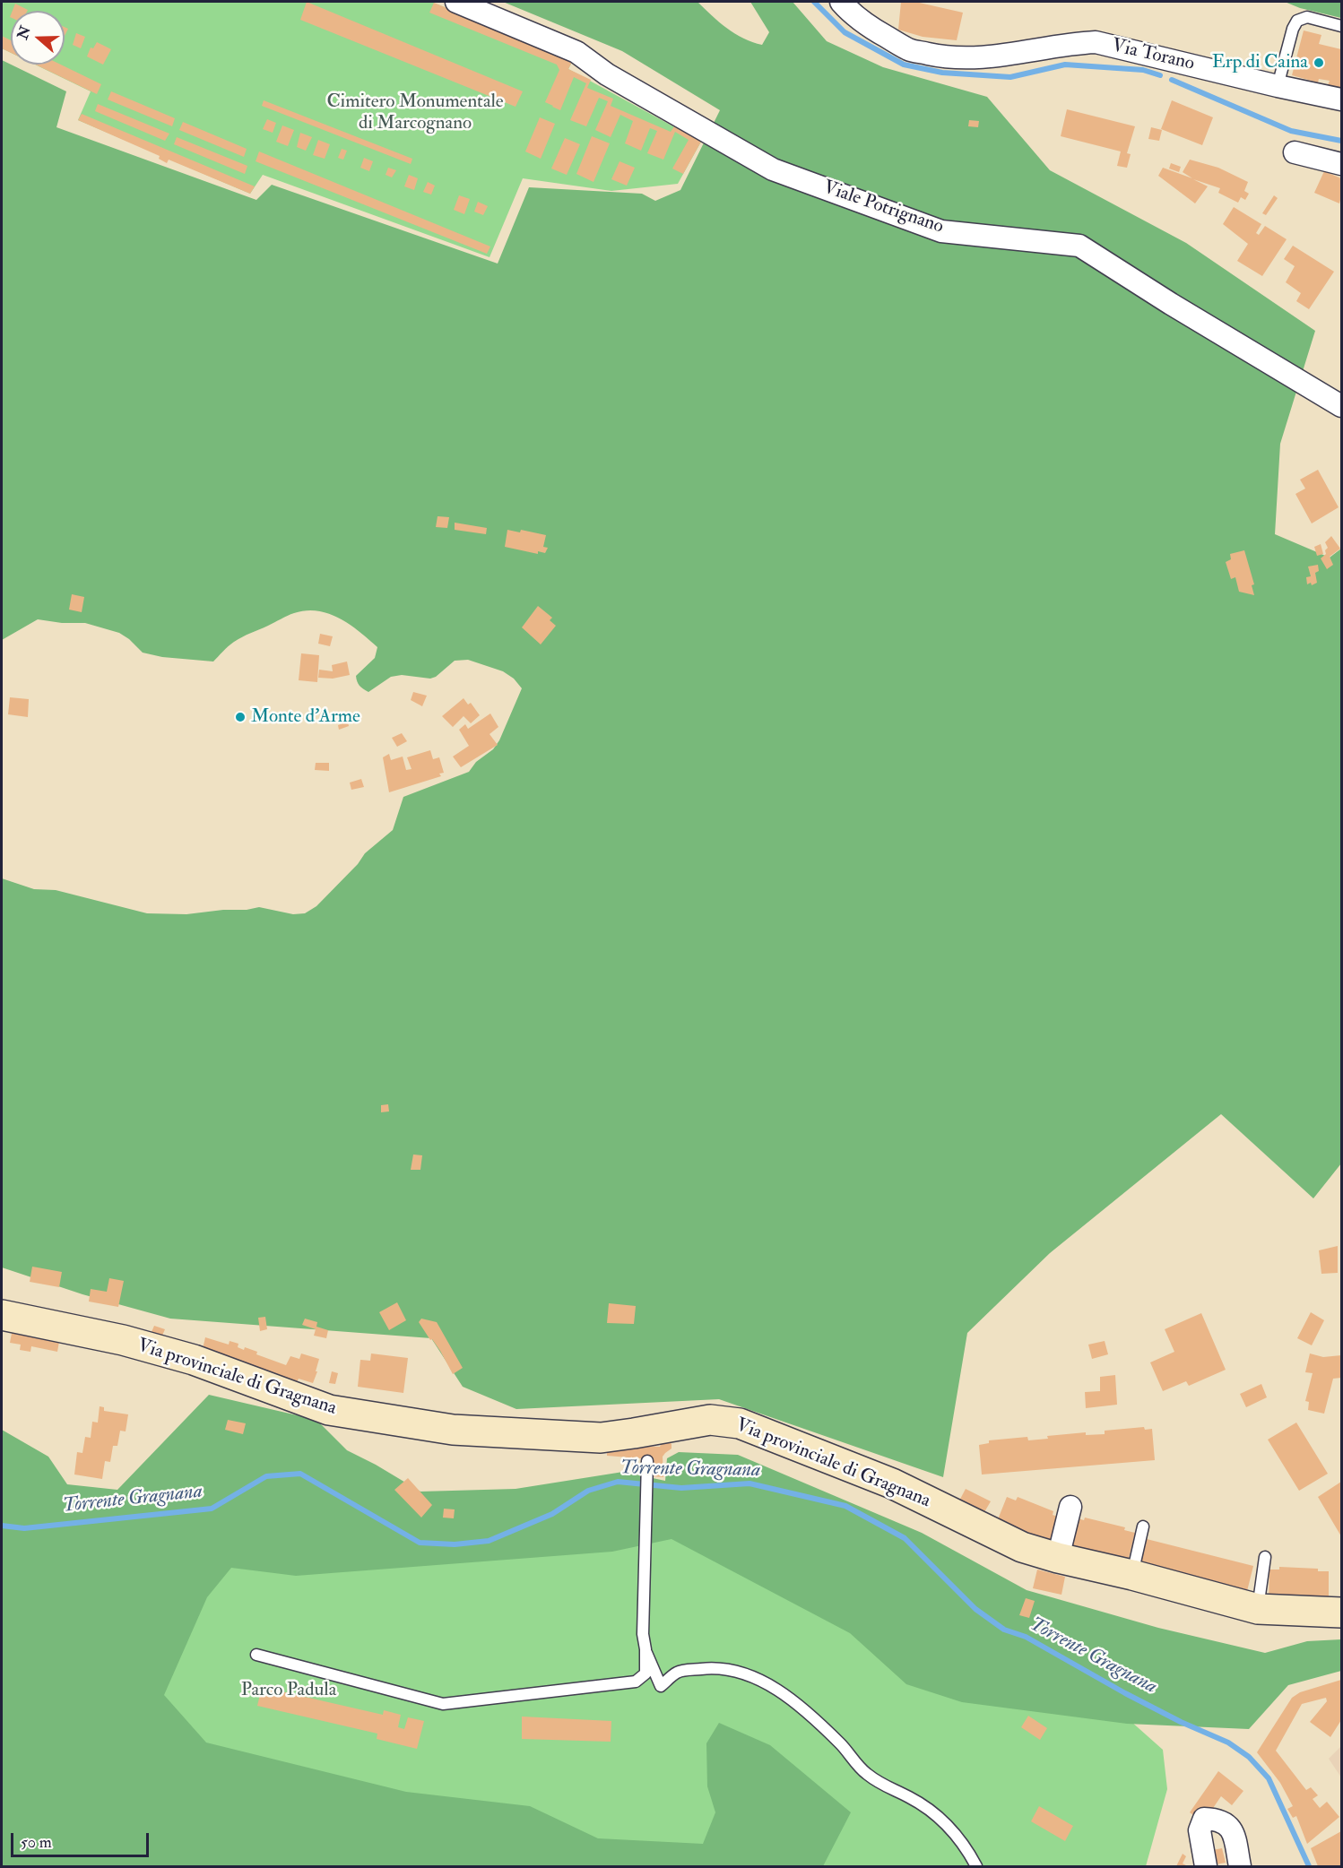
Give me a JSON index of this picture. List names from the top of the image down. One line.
{"streets":{"main road":["Via provinciale di Gragnana"],"street":["Via Torano","Viale Potrignano"]},"water":["Torrente Gragnana"],"parks":["Cimitero Monumentale di Marcognano","Parco Padula"],"places":["Erp di Caina","Monte d'Arme"],"scale_bar":"50 m","north":"left"}
